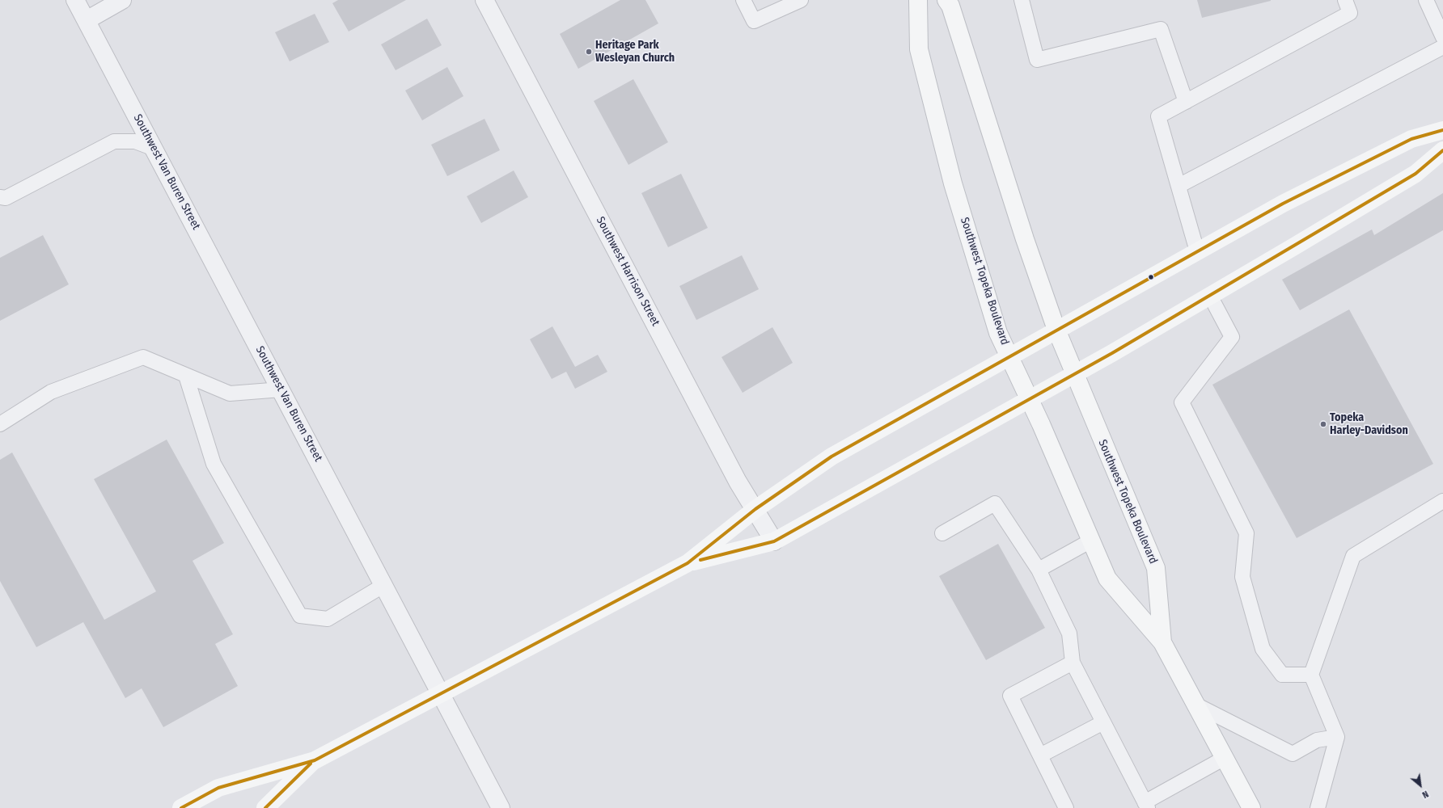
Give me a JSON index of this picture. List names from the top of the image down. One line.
{"streets":{"main road":["Southwest Topeka Boulevard"],"street":["Southwest Van Buren Street","Southwest Harrison Street"]},"places":["Heritage Park Wesleyan Church","Topeka Harley-Davidson"],"north":"bottom right"}
